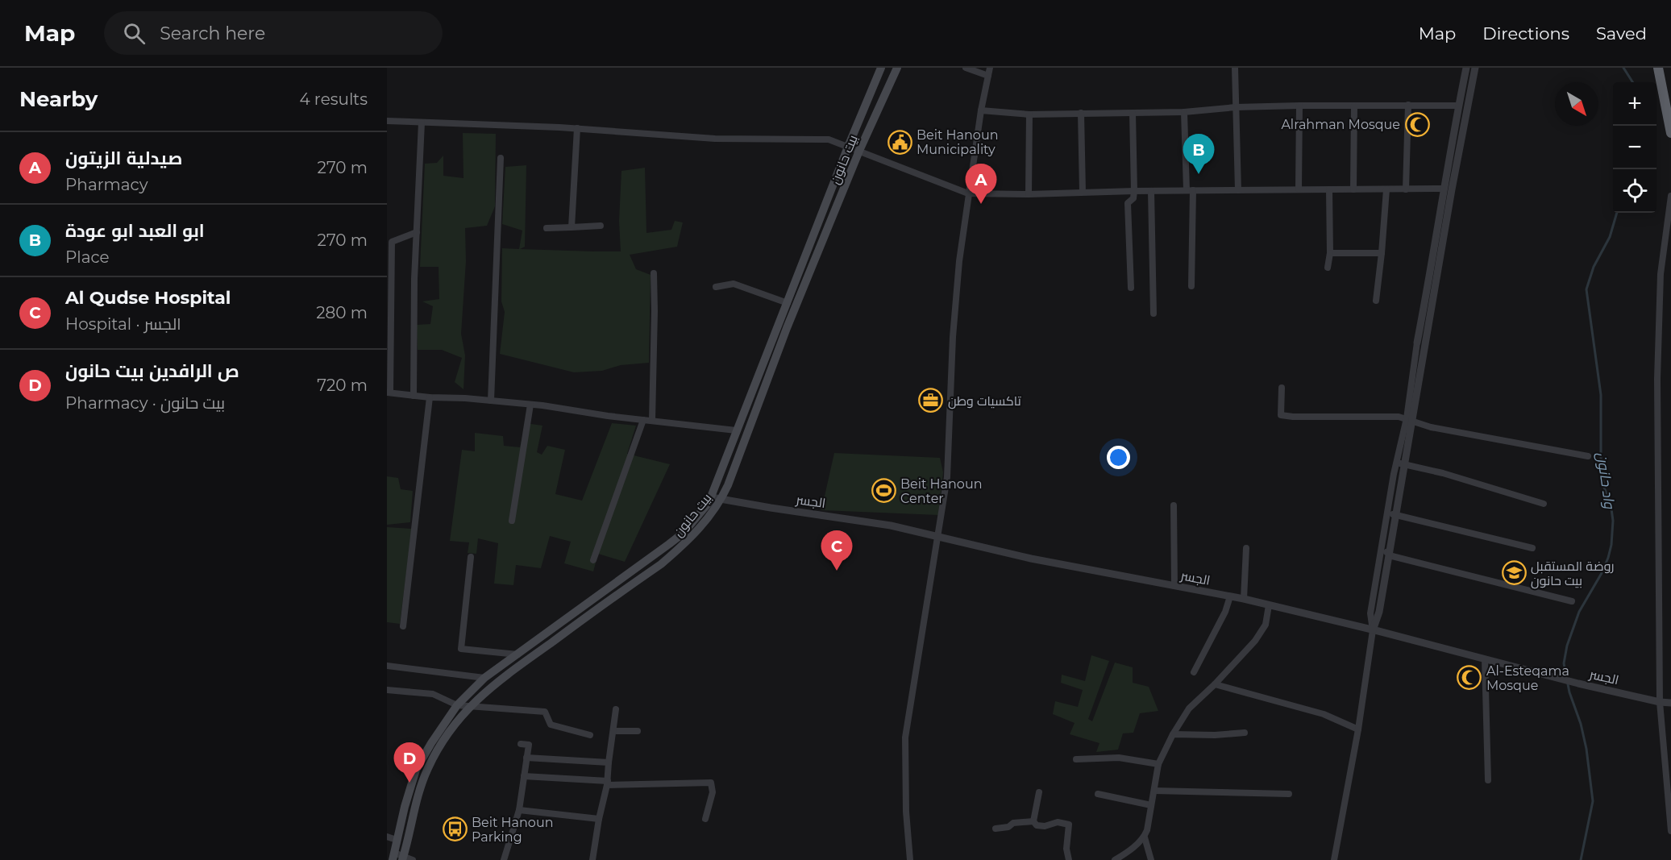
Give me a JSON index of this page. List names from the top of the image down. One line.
{"streets":{"main road":["بيت حانون"],"street":["الجسر"]},"crossings":[["بيت حانون","الجسر"]],"water":["واد حانون"],"places":{"mosque":["Alrahman Mosque","Al-Esteqama Mosque"],"public building":["Beit Hanoun Municipality"],"office":["تاكسيات وطن"],"sports":["Beit Hanoun Center"],"school or university":["روضة المستقبل بيت حانون"],"bus stop":["Beit Hanoun Parking"]},"north":"bottom right","page":{"header":"Map","search":"Search here","nav":["Map","Directions","Saved"],"heading":["Nearby","4 results"],"map_buttons":["+","−"],"list":[{"mark":"A","name":"صيدلية الزيتون","note":"Pharmacy","value":"270 m"},{"mark":"B","name":"ابو العبد ابو عودة","note":"Place","value":"270 m"},{"mark":"C","name":"Al Qudse Hospital","note":"Hospital · الجسر","value":"280 m"},{"mark":"D","name":"ص الرافدين بيت حانون","note":"Pharmacy · بيت حانون","value":"720 m"}],"pins":["B","A","C","D"]}}
